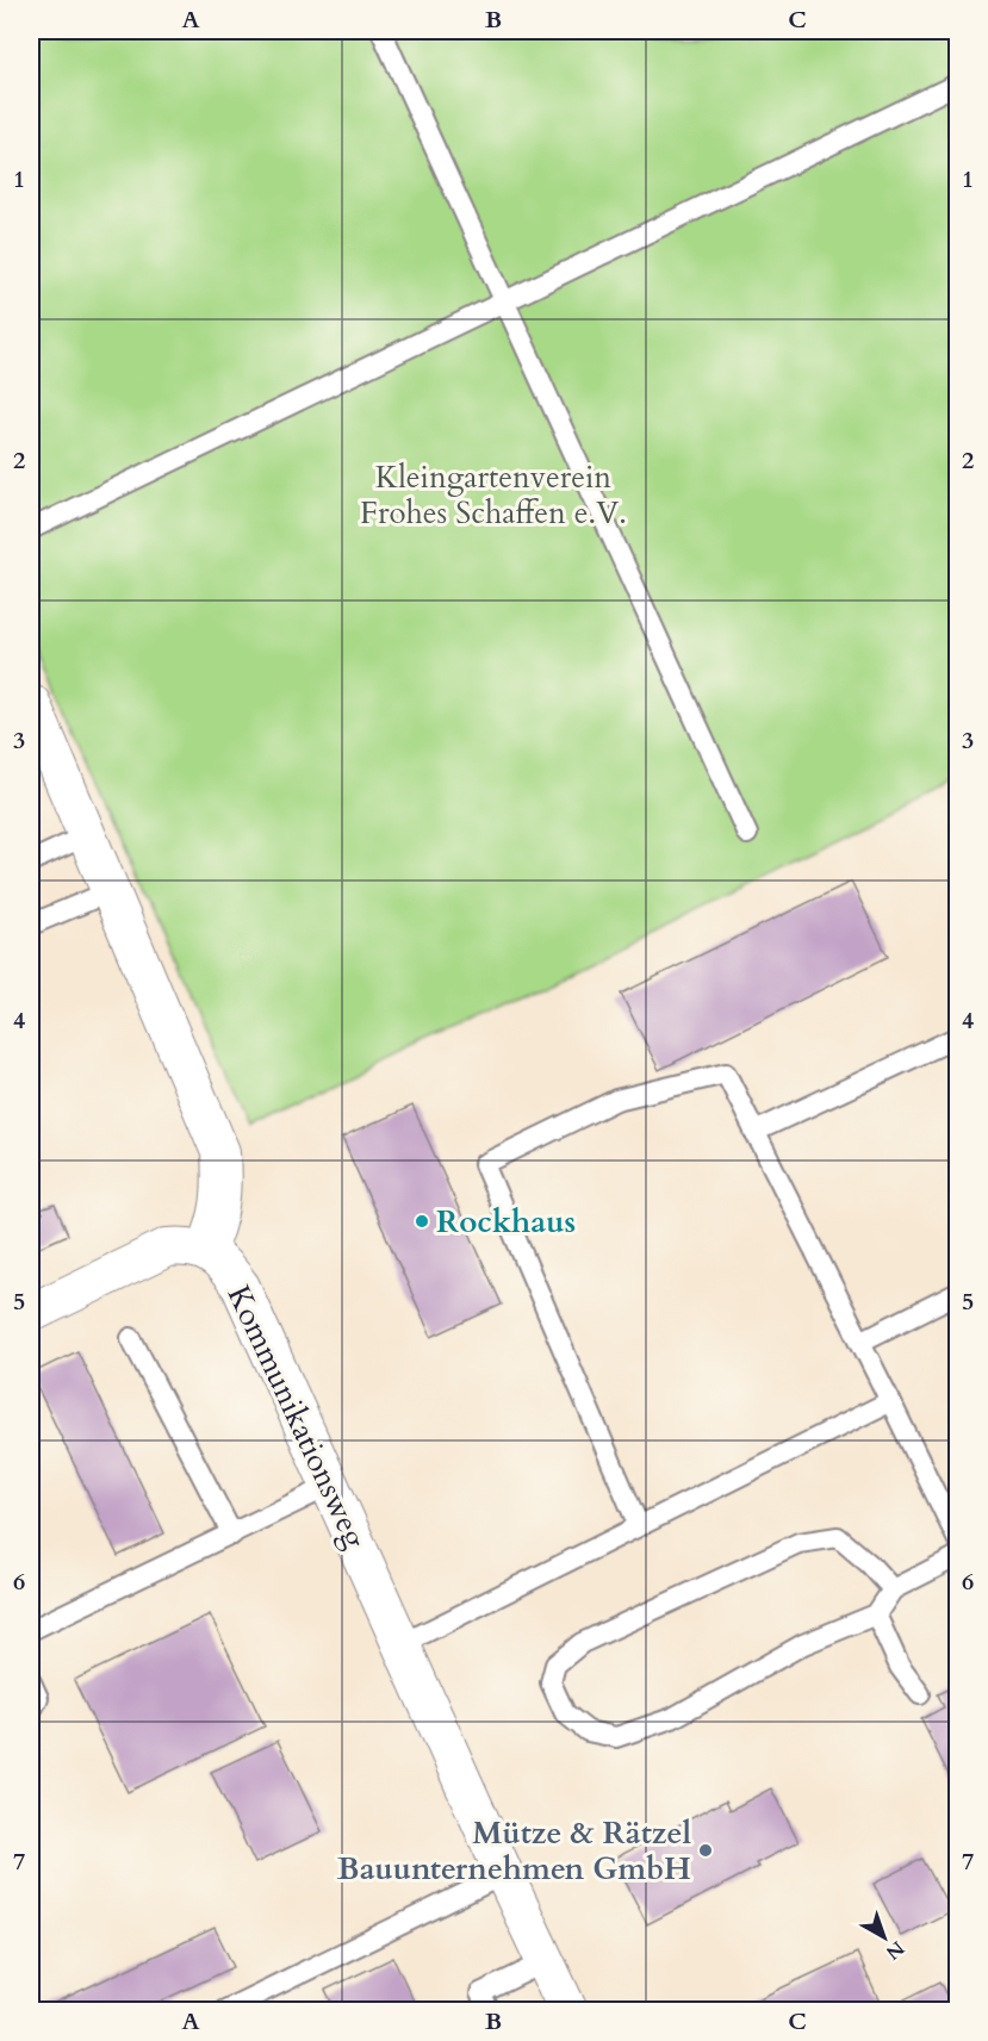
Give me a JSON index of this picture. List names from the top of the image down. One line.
{"streets":{"street":["Kommunikationsweg"]},"parks":["Kleingartenverein Frohes Schaffen e.V."],"places":["Rockhaus","Mütze & Rätzel Bauunternehmen GmbH"],"north":"bottom right","grid":{"columns":["A","B","C"],"rows":["1","2","3","4","5","6","7"]}}
